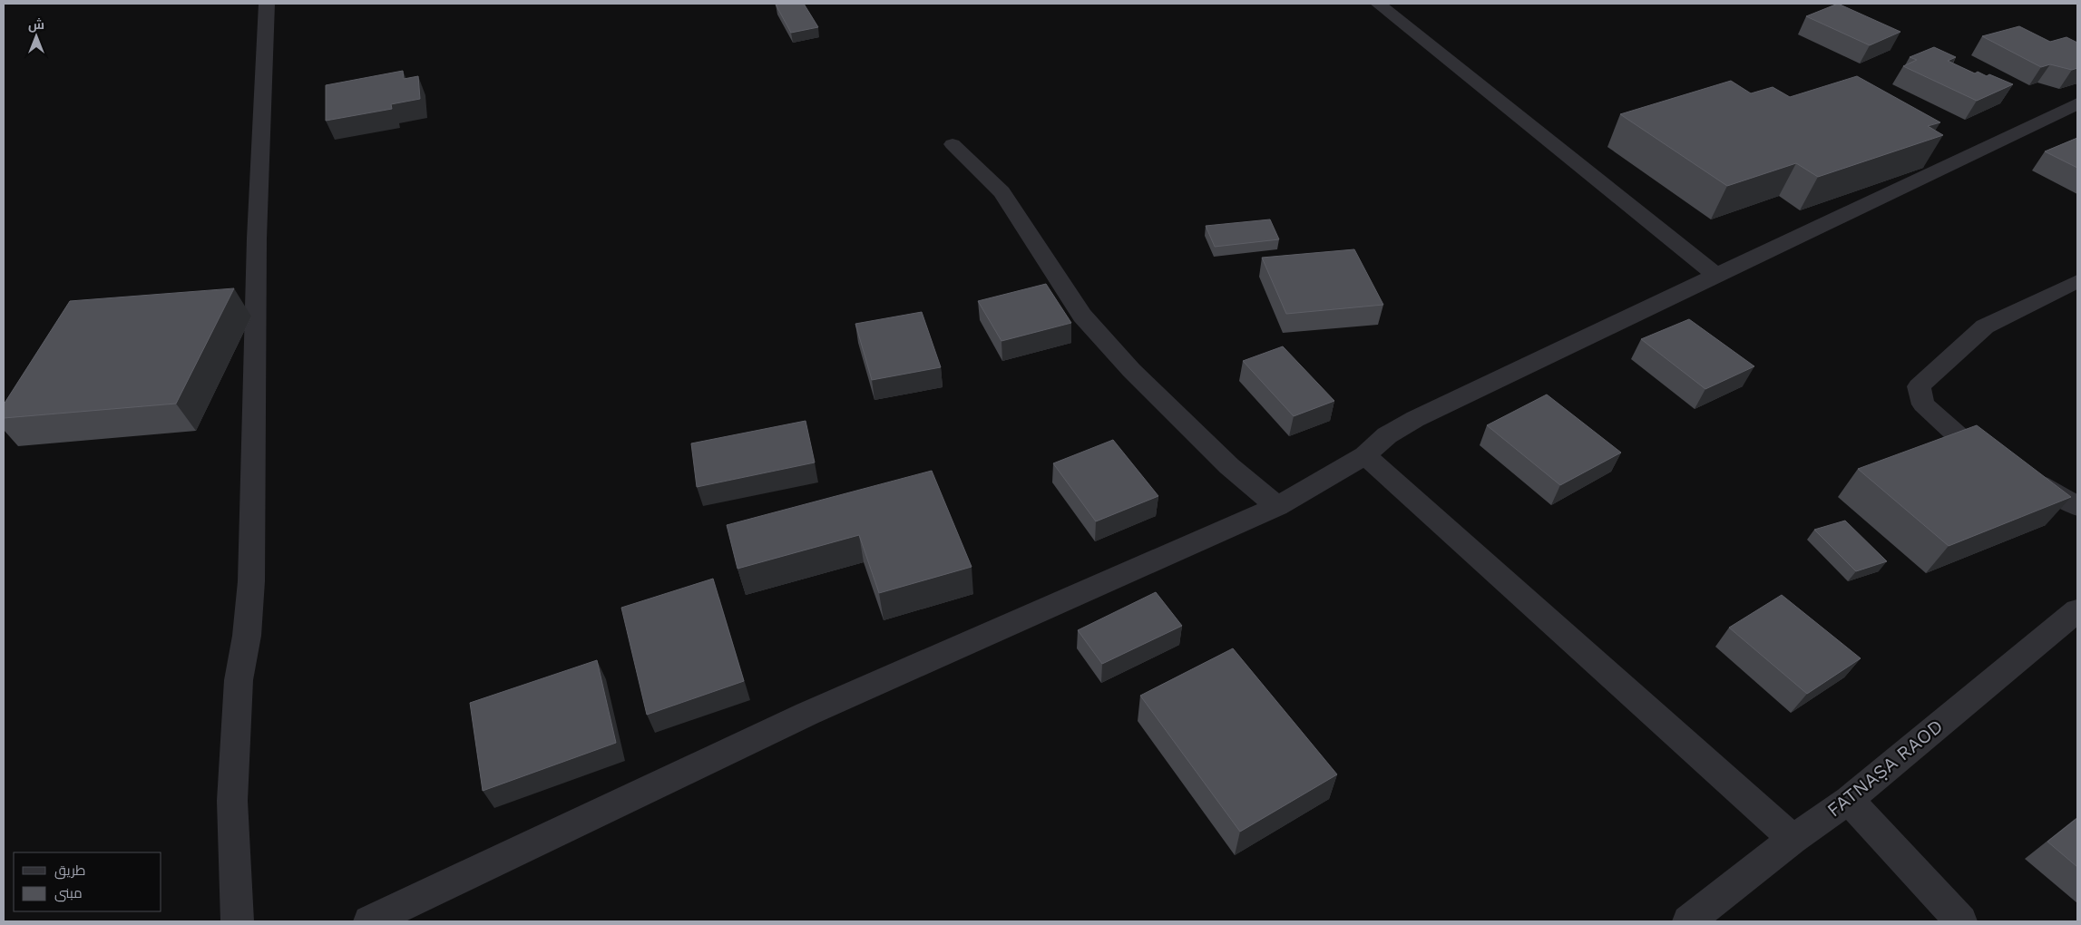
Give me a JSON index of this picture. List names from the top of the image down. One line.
{"streets":{"street":["FATNAṢA RAOD"]},"legend":["طريق","مبنى"],"north":"top"}
